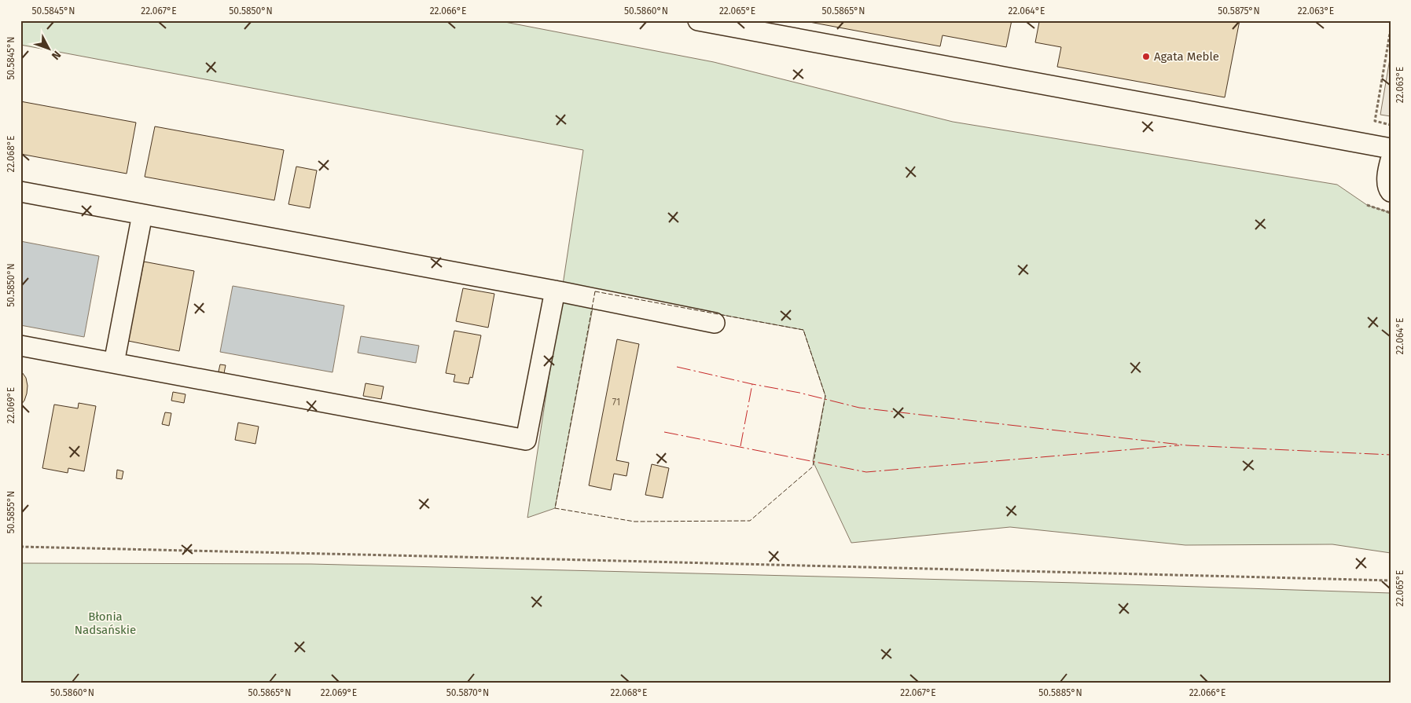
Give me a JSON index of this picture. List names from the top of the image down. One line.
{"parks":["Błonia Nadsańskie"],"places":["Agata Meble"],"house_numbers":["71"],"north":"bottom right","coordinates":["50.5845°N","22.067°E","50.5850°N","22.066°E","50.5860°N","22.065°E","50.5865°N","22.064°E","50.5875°N","22.063°E","22.068°E","22.069°E","50.5855°N","50.5870°N","50.5885°N"]}
